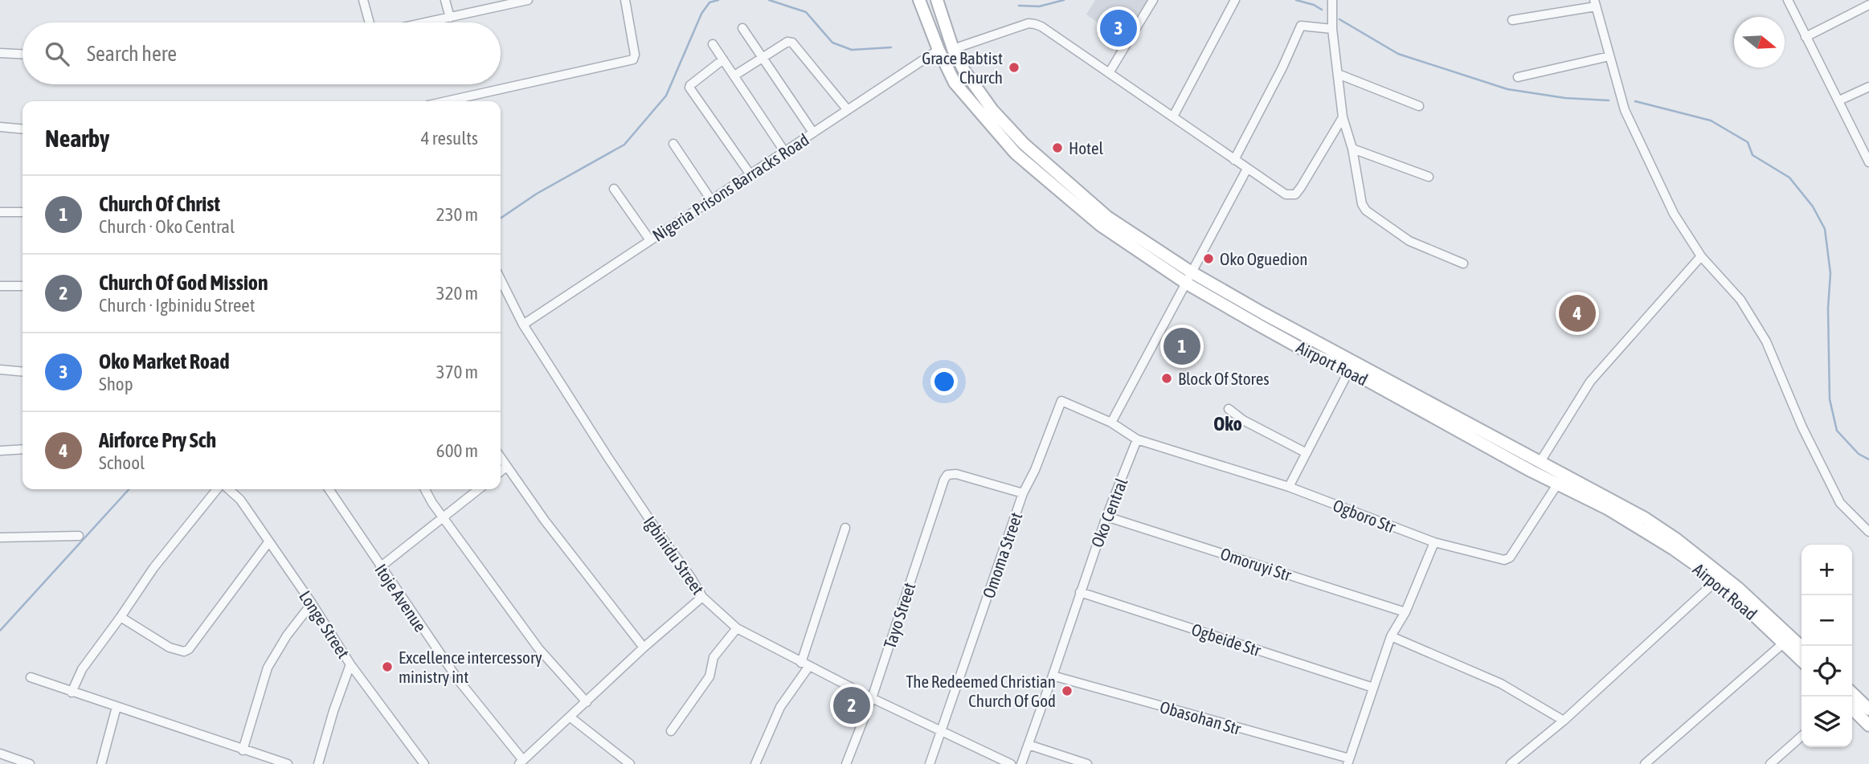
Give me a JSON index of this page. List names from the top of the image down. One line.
{"streets":{"main road":["Airport Road"],"street":["Nigeria Prisons Barracks Road","Oko Central","Ogboro Str","Igbinidu Street","Omoma Street","Omoruyi Str","Itoje Avenue","Tayo Street","Longe Street","Ogbeide Str","Obasohan Str"]},"crossings":[["Nigeria Prisons Barracks Road","Airport Road"],["Nigeria Prisons Barracks Road","Igbinidu Street"],["Airport Road","Ogboro Str"],["Oko Central","Ogboro Str"],["Oko Central","Omoruyi Str"],["Oko Central","Ogbeide Str"],["Oko Central","Obasohan Str"],["Igbinidu Street","Omoma Street"],["Igbinidu Street","Tayo Street"],["Omoma Street","Tayo Street"]],"districts":["Oko"],"places":["Grace Babtist Church","Hotel","Oko Oguedion","Block Of Stores","Excellence intercessory ministry int","The Redeemed Christian Church Of God"],"north":"right","page":{"pins":["3","4","1","2"],"search":"Search here","heading":["Nearby","4 results"],"list":[{"mark":"1","name":"Church Of Christ","note":"Church · Oko Central","value":"230 m"},{"mark":"2","name":"Church Of God Mission","note":"Church · Igbinidu Street","value":"320 m"},{"mark":"3","name":"Oko Market Road","note":"Shop","value":"370 m"},{"mark":"4","name":"Airforce Pry Sch","note":"School","value":"600 m"}],"map_buttons":["+","−"]}}
